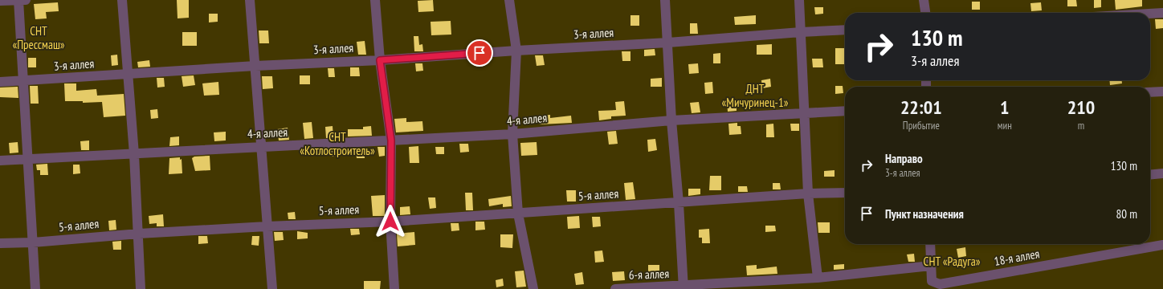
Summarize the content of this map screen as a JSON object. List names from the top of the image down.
{
  "streets": {
    "street": [
      "3-я аллея",
      "4-я аллея",
      "5-я аллея",
      "18-я аллея",
      "6-я аллея"
    ]
  },
  "crossings": [
    ["18-я аллея", "6-я аллея"]
  ],
  "parks": [
    "СНТ «Прессмаш»",
    "ДНТ «Мичуринец-1»",
    "СНТ «Котлостроитель»",
    "СНТ «Радуга»"
  ],
  "page": {
    "turn": ["130 m", "3-я аллея"],
    "eta": [
      "22:01",
      "Прибытие",
      "1",
      "мин",
      "210",
      "m"
    ],
    "list": [
      {
        "name": "Направо",
        "note": "3-я аллея",
        "value": "130 m"
      },
      {
        "name": "Пункт назначения",
        "value": "80 m"
      }
    ]
  }
}
